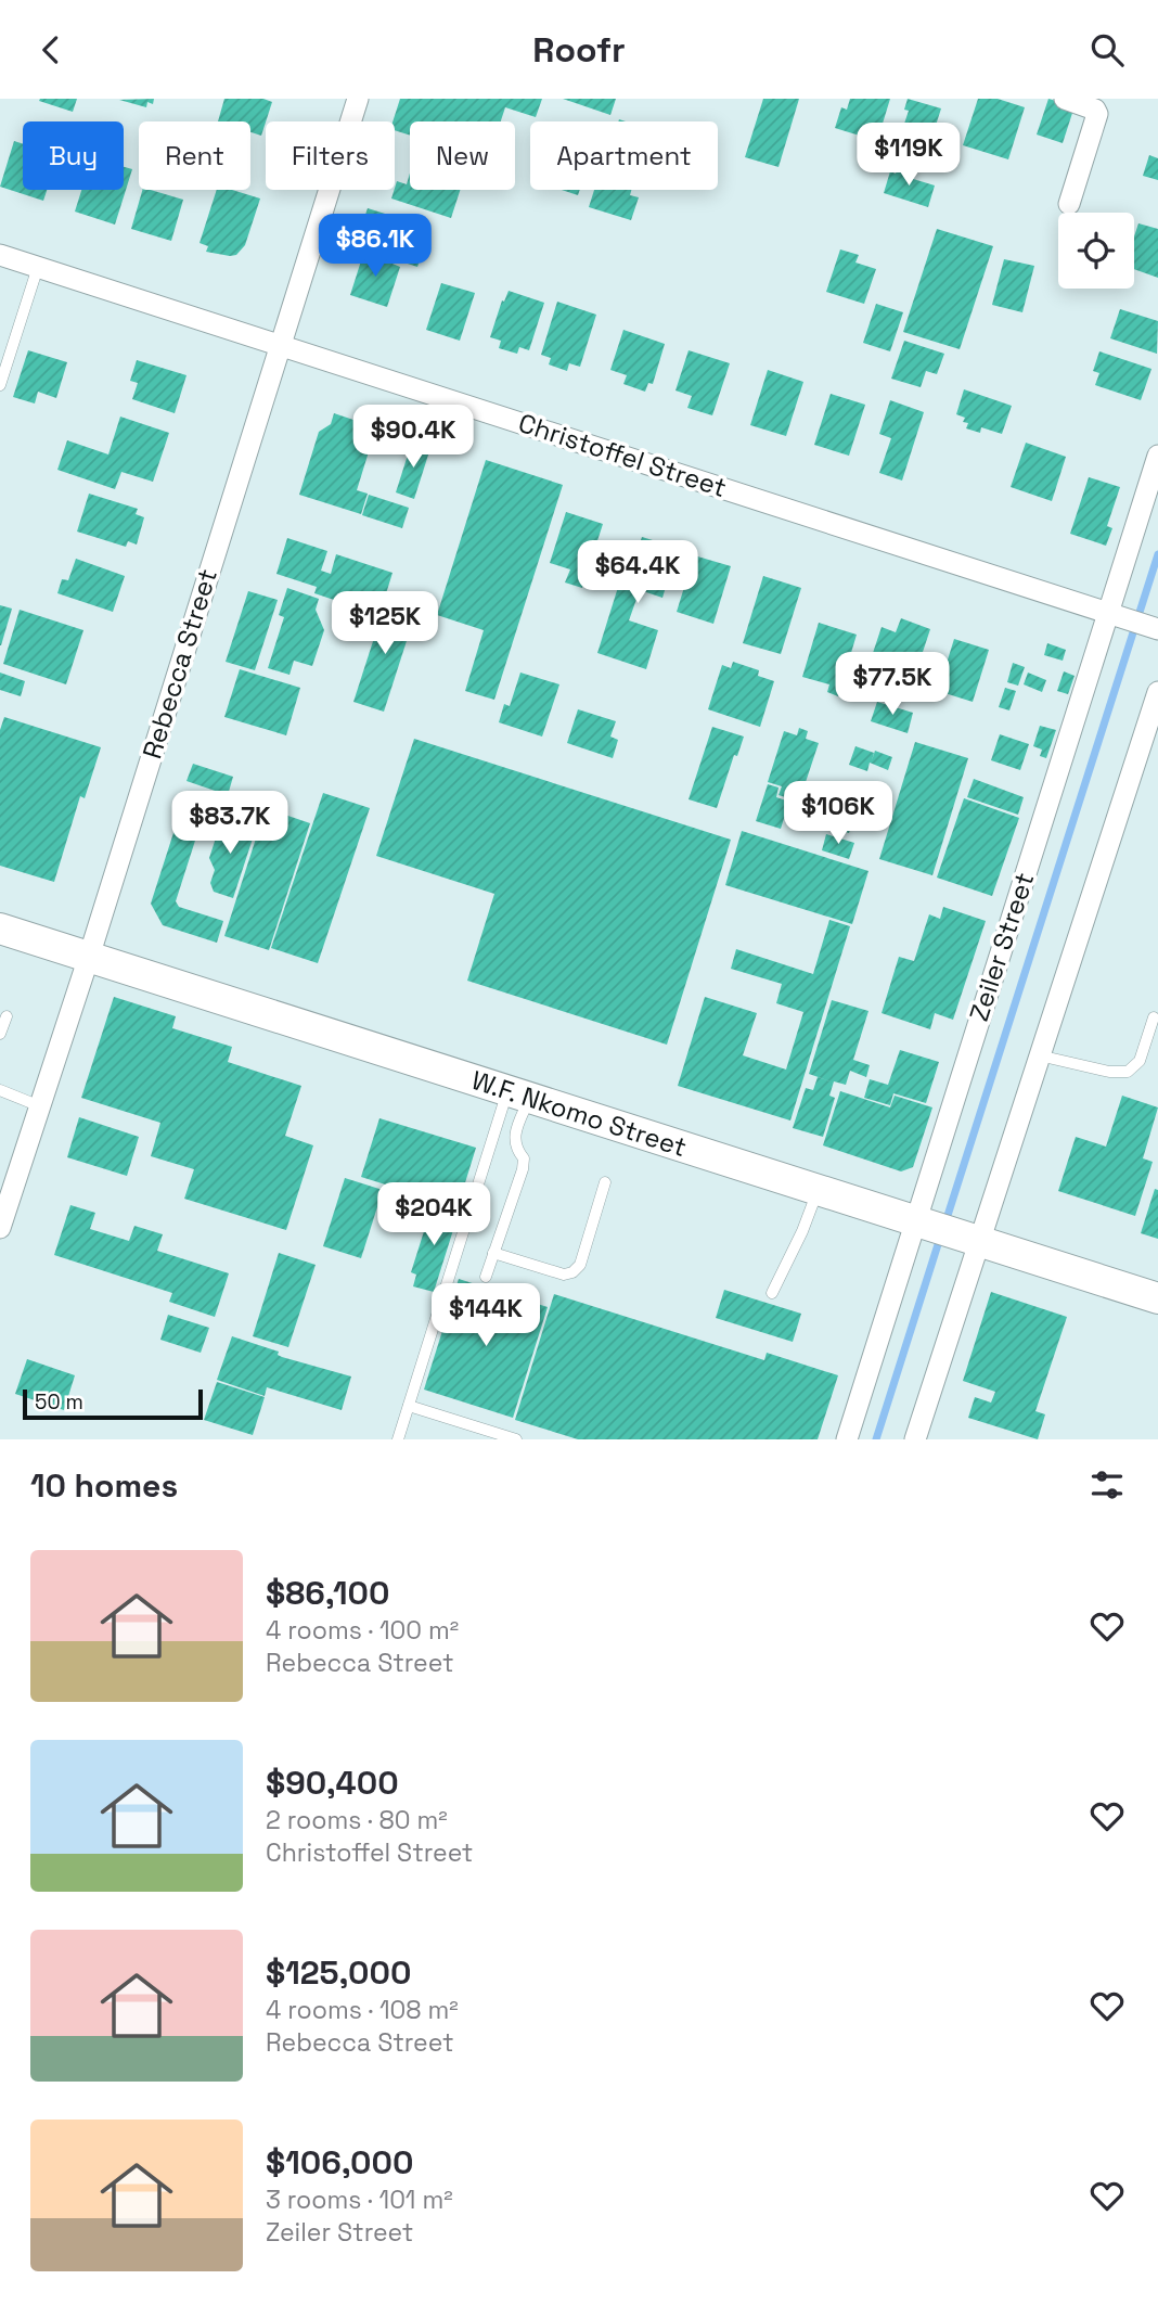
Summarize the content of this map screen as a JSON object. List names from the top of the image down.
{
  "streets": {
    "main road": ["W.F. Nkomo Street"],
    "street": ["Christoffel Street", "Rebecca Street", "Zeiler Street"]
  },
  "crossings": [
    ["Christoffel Street", "Rebecca Street"],
    ["Christoffel Street", "Zeiler Street"],
    ["Rebecca Street", "W.F. Nkomo Street"],
    ["Zeiler Street", "W.F. Nkomo Street"]
  ],
  "scale_bar": "50 m",
  "page": {
    "header": "Roofr",
    "chip": [
      "Buy",
      "Rent",
      "Filters",
      "New",
      "Apartment"
    ],
    "price": [
      "$119K",
      "$86.1K",
      "$90.4K",
      "$64.4K",
      "$125K",
      "$77.5K",
      "$106K",
      "$83.7K",
      "$204K",
      "$144K"
    ],
    "scale": "50 m",
    "heading": "10 homes",
    "list": [
      {
        "name": "$86,100",
        "note": "4 rooms · 100 m² · Rebecca Street"
      },
      {
        "name": "$90,400",
        "note": "2 rooms · 80 m² · Christoffel Street"
      },
      {
        "name": "$125,000",
        "note": "4 rooms · 108 m² · Rebecca Street"
      },
      {
        "name": "$106,000",
        "note": "3 rooms · 101 m² · Zeiler Street"
      }
    ]
  }
}
